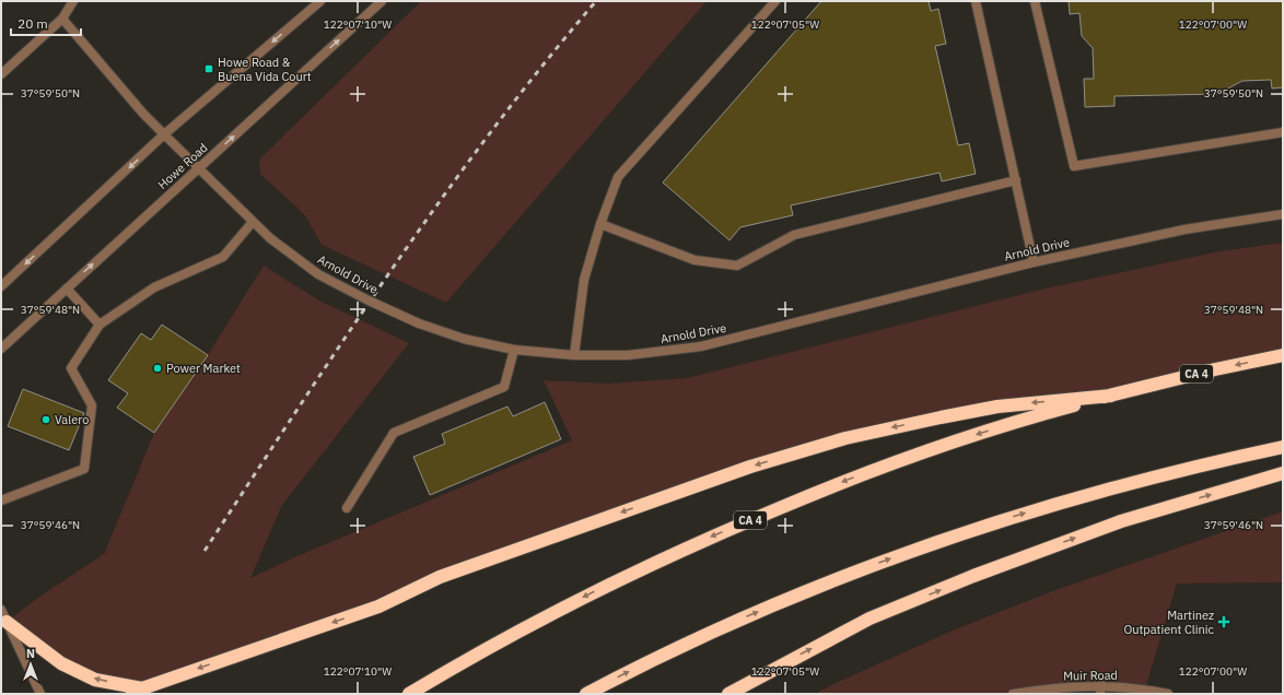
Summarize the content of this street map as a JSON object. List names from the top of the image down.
{
  "streets": {
    "highway": ["CA 4"],
    "street": ["Howe Road", "Arnold Drive", "Muir Road"]
  },
  "crossings": [
    ["Howe Road", "Arnold Drive"]
  ],
  "places": {
    "transit": ["Howe Road & Buena Vida Court"],
    "other": ["Power Market", "Valero"],
    "health": ["Martinez Outpatient Clinic"]
  },
  "scale_bar": "20 m",
  "north": "top",
  "coordinates": [
    "122°07'10\"W",
    "122°07'05\"W",
    "122°07'00\"W",
    "37°59'50\"N",
    "37°59'48\"N",
    "37°59'46\"N"
  ]
}
